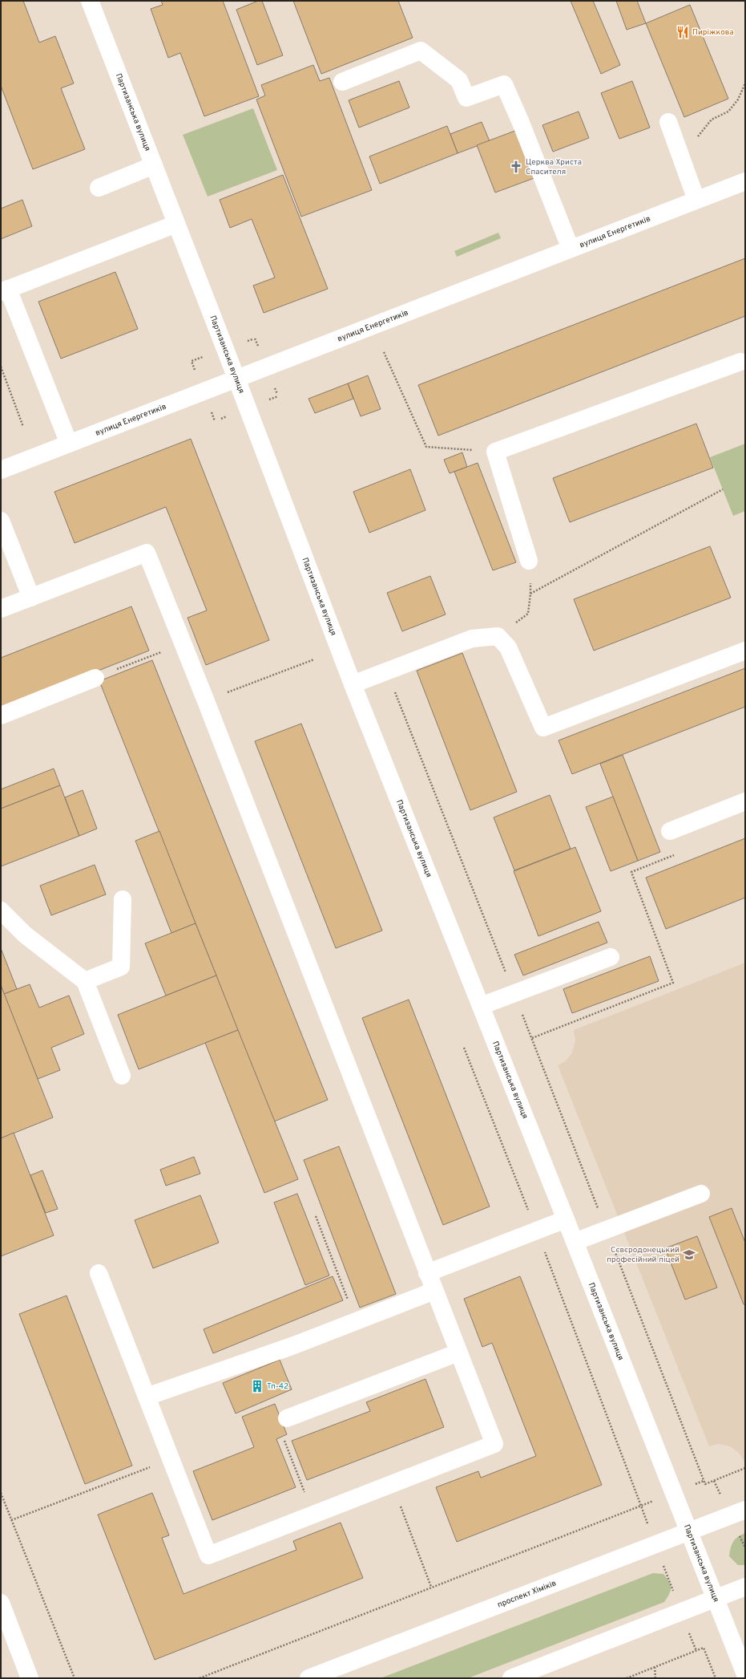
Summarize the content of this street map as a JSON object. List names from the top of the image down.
{
  "streets": {
    "street": ["Партизанська вулиця", "вулиця Енергетиків", "проспект Хіміків"]
  },
  "crossings": [
    ["Партизанська вулиця", "вулиця Енергетиків"],
    ["Партизанська вулиця", "проспект Хіміків"]
  ],
  "places": {
    "restaurant": ["Пиріжкова"],
    "church": ["Церква Христа Спасителя"],
    "school or university": ["Сєвєродонецький професійний ліцей"],
    "building": ["Тп-42"]
  }
}
